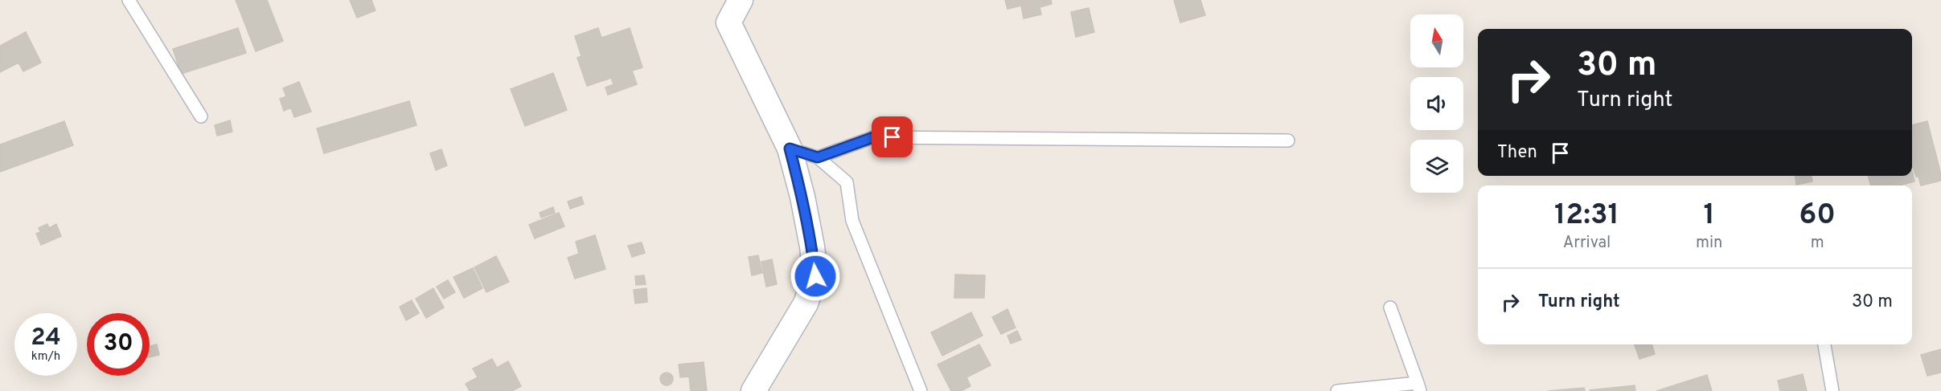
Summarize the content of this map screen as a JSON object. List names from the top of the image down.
{
  "north": "top",
  "page": {
    "turn": ["30 m", "Turn right"],
    "then": "Then",
    "eta": [
      "12:31",
      "Arrival",
      "1",
      "min",
      "60",
      "m"
    ],
    "list": [
      {
        "name": "Turn right",
        "value": "30 m"
      }
    ],
    "speed": "24 km/h",
    "limit": "30"
  }
}
